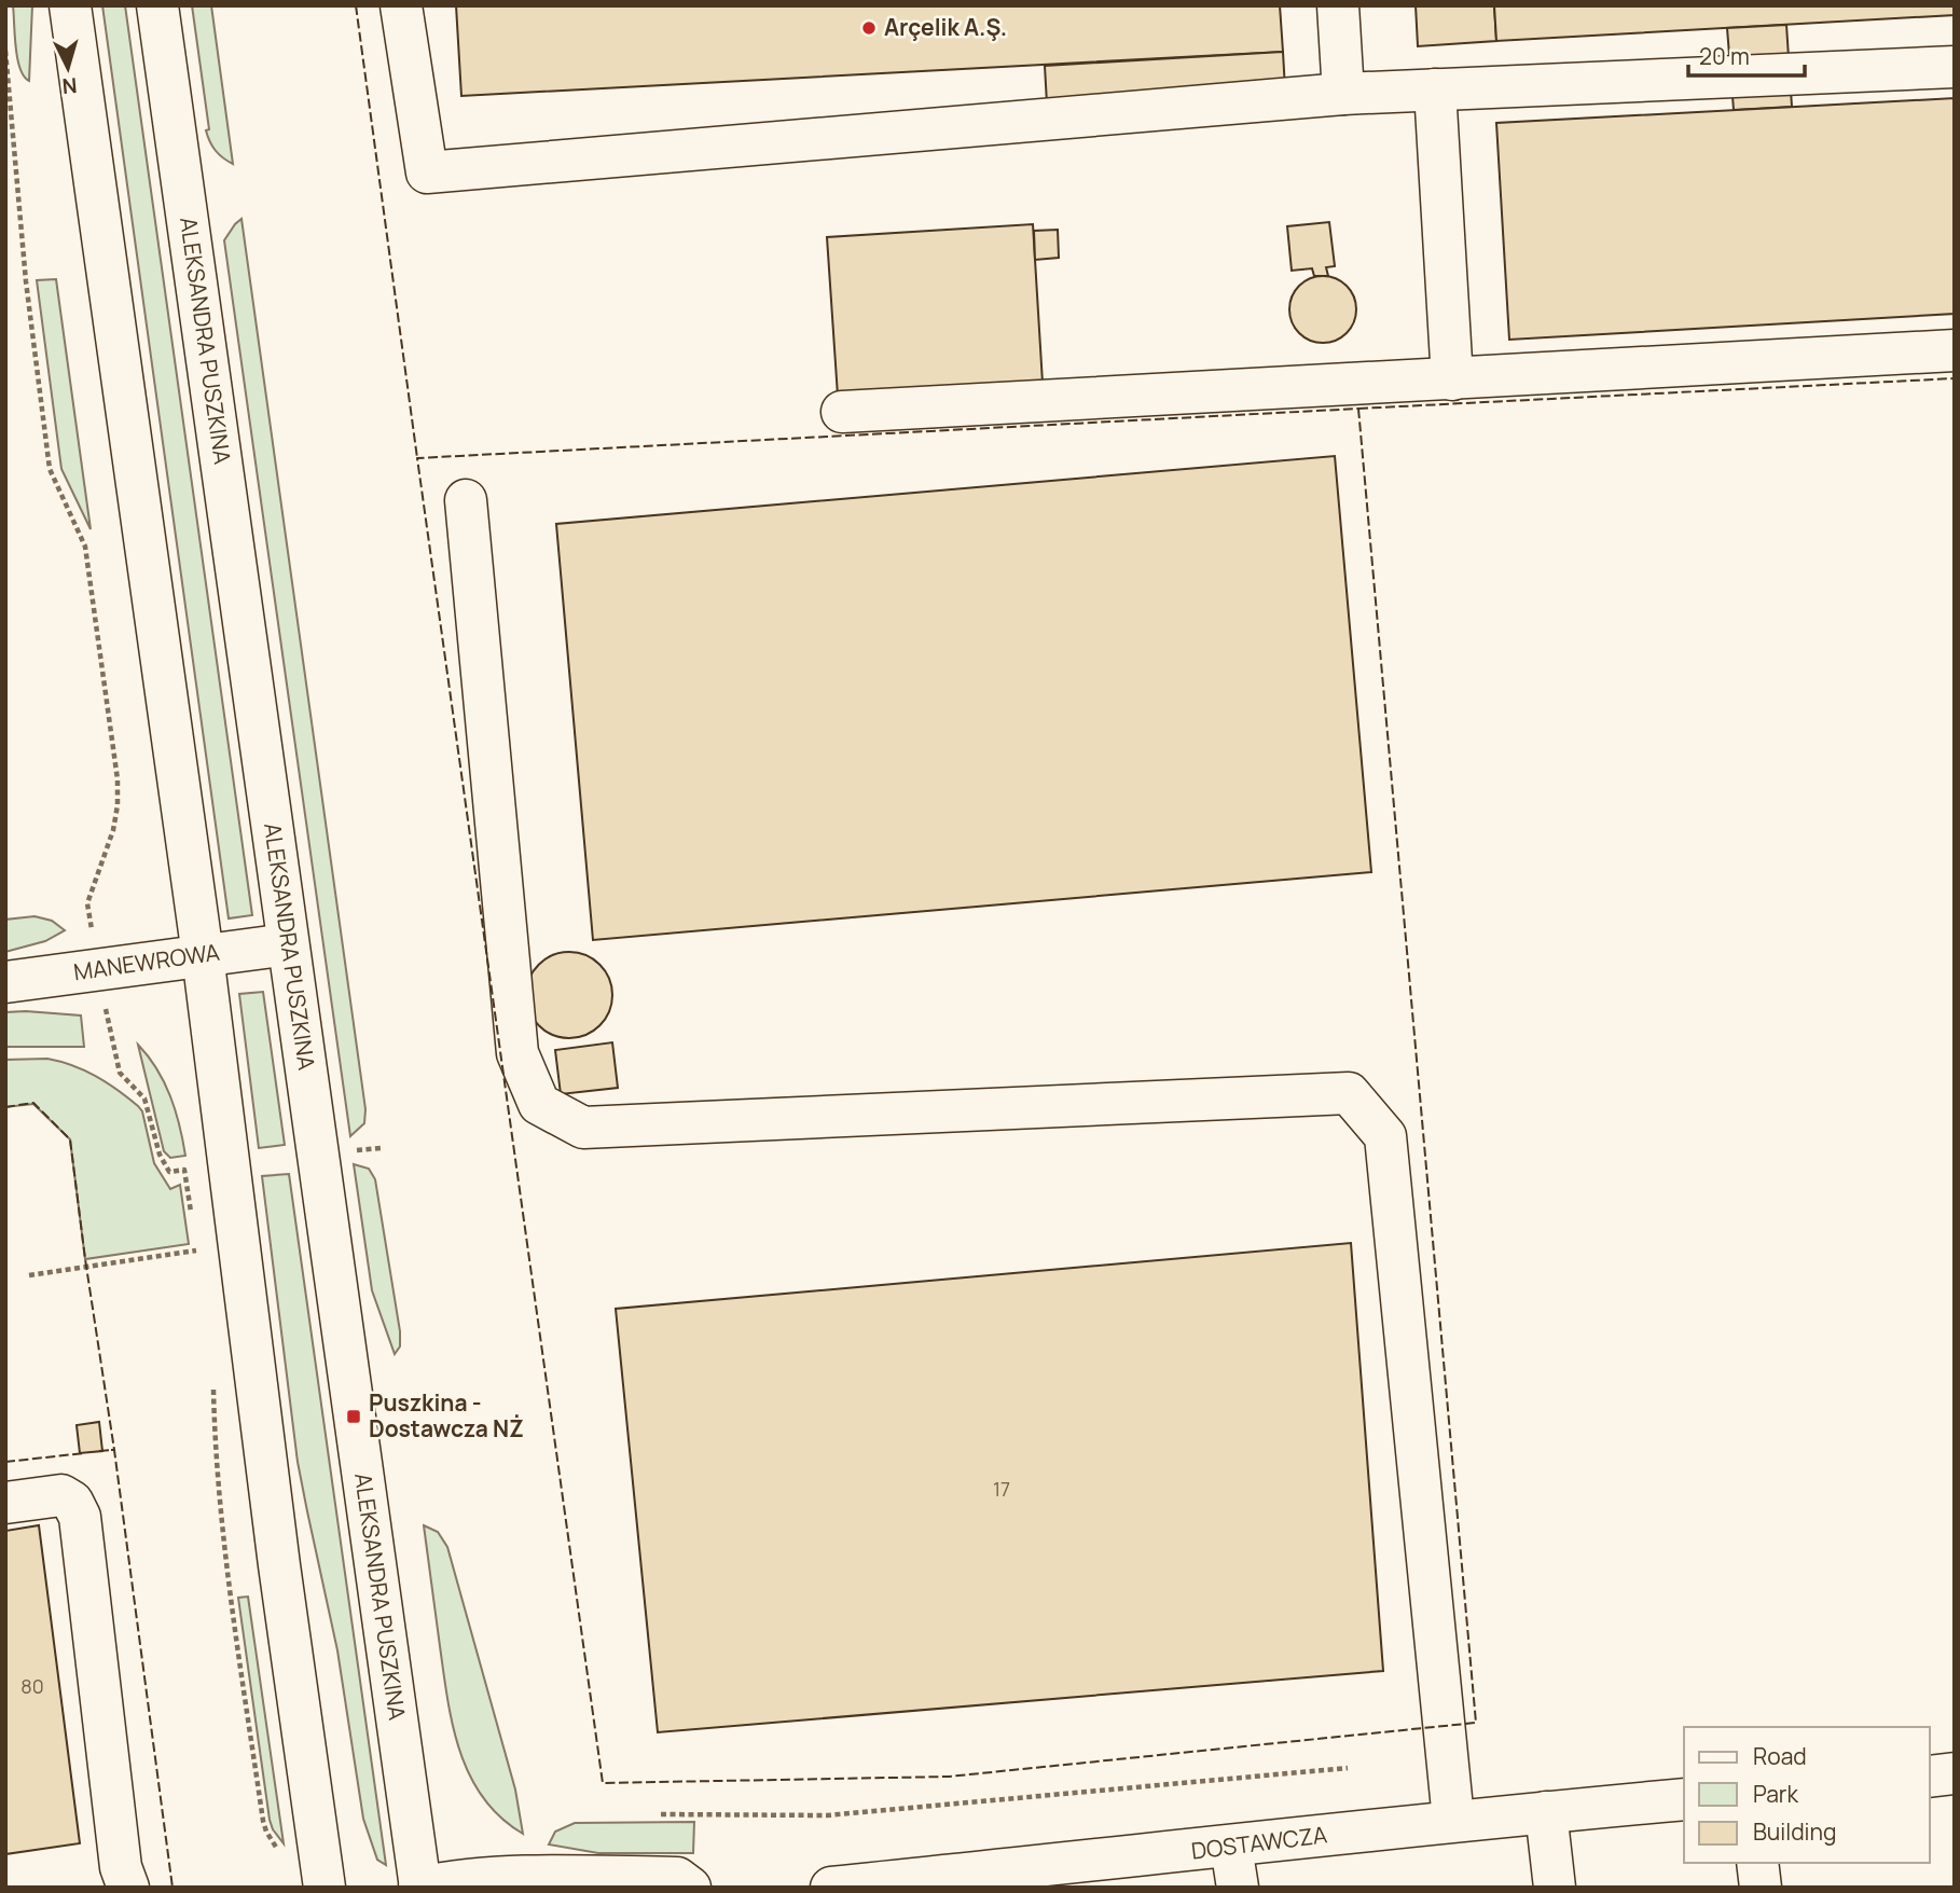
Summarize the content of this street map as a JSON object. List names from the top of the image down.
{
  "streets": {
    "main road": ["ALEKSANDRA PUSZKINA", "MANEWROWA", "DOSTAWCZA"]
  },
  "crossings": [
    ["ALEKSANDRA PUSZKINA", "MANEWROWA"]
  ],
  "places": {
    "other": ["Arçelik A.Ş."],
    "transit": ["Puszkina - Dostawcza NŻ"]
  },
  "house_numbers": ["17", "80"],
  "legend": ["Road", "Park", "Building"],
  "scale_bar": "20 m",
  "north": "bottom"
}
